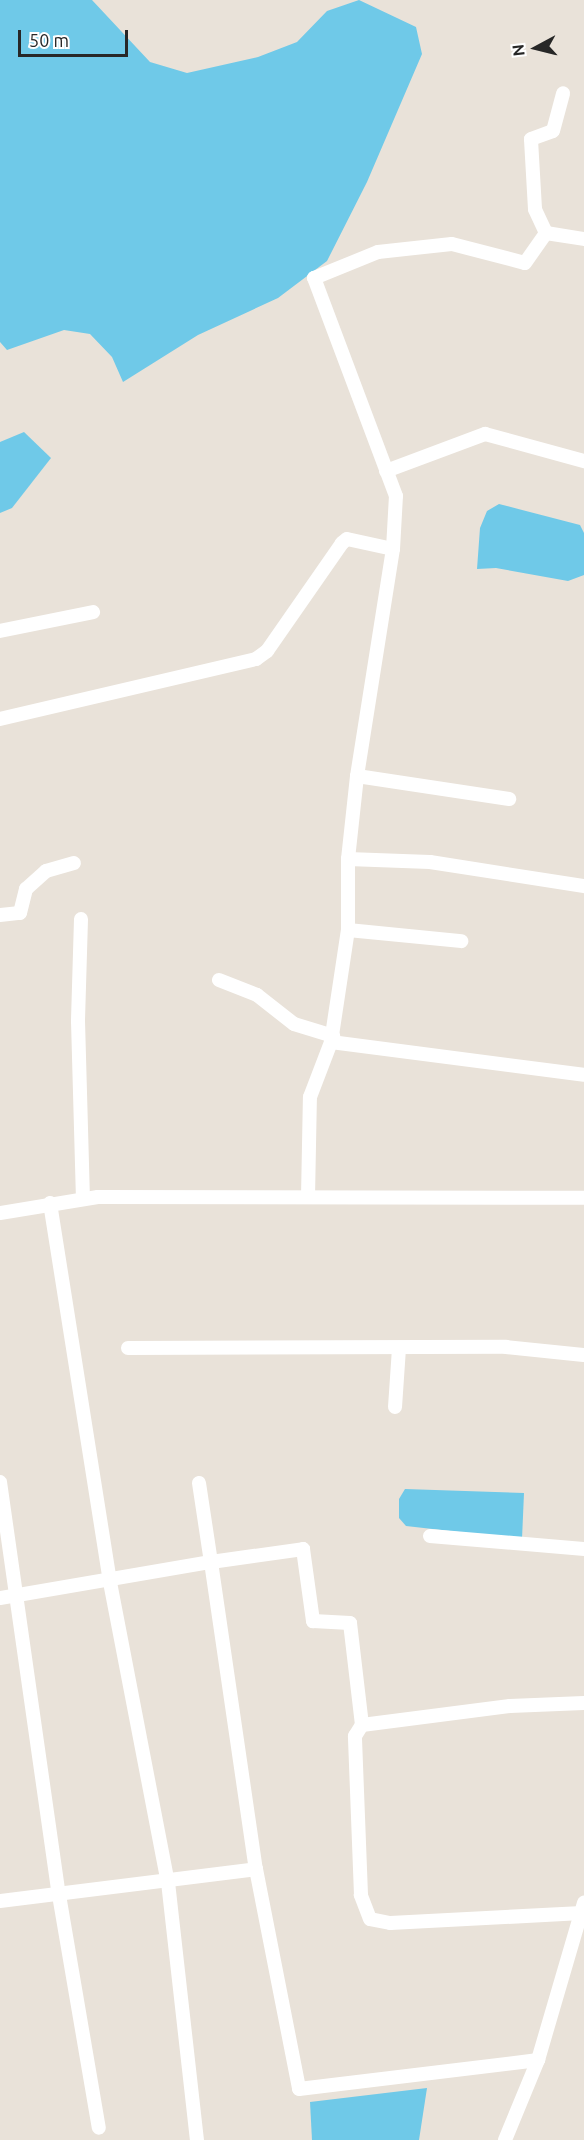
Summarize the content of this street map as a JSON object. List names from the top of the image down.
{
  "scale_bar": "50 m",
  "north": "left"
}
